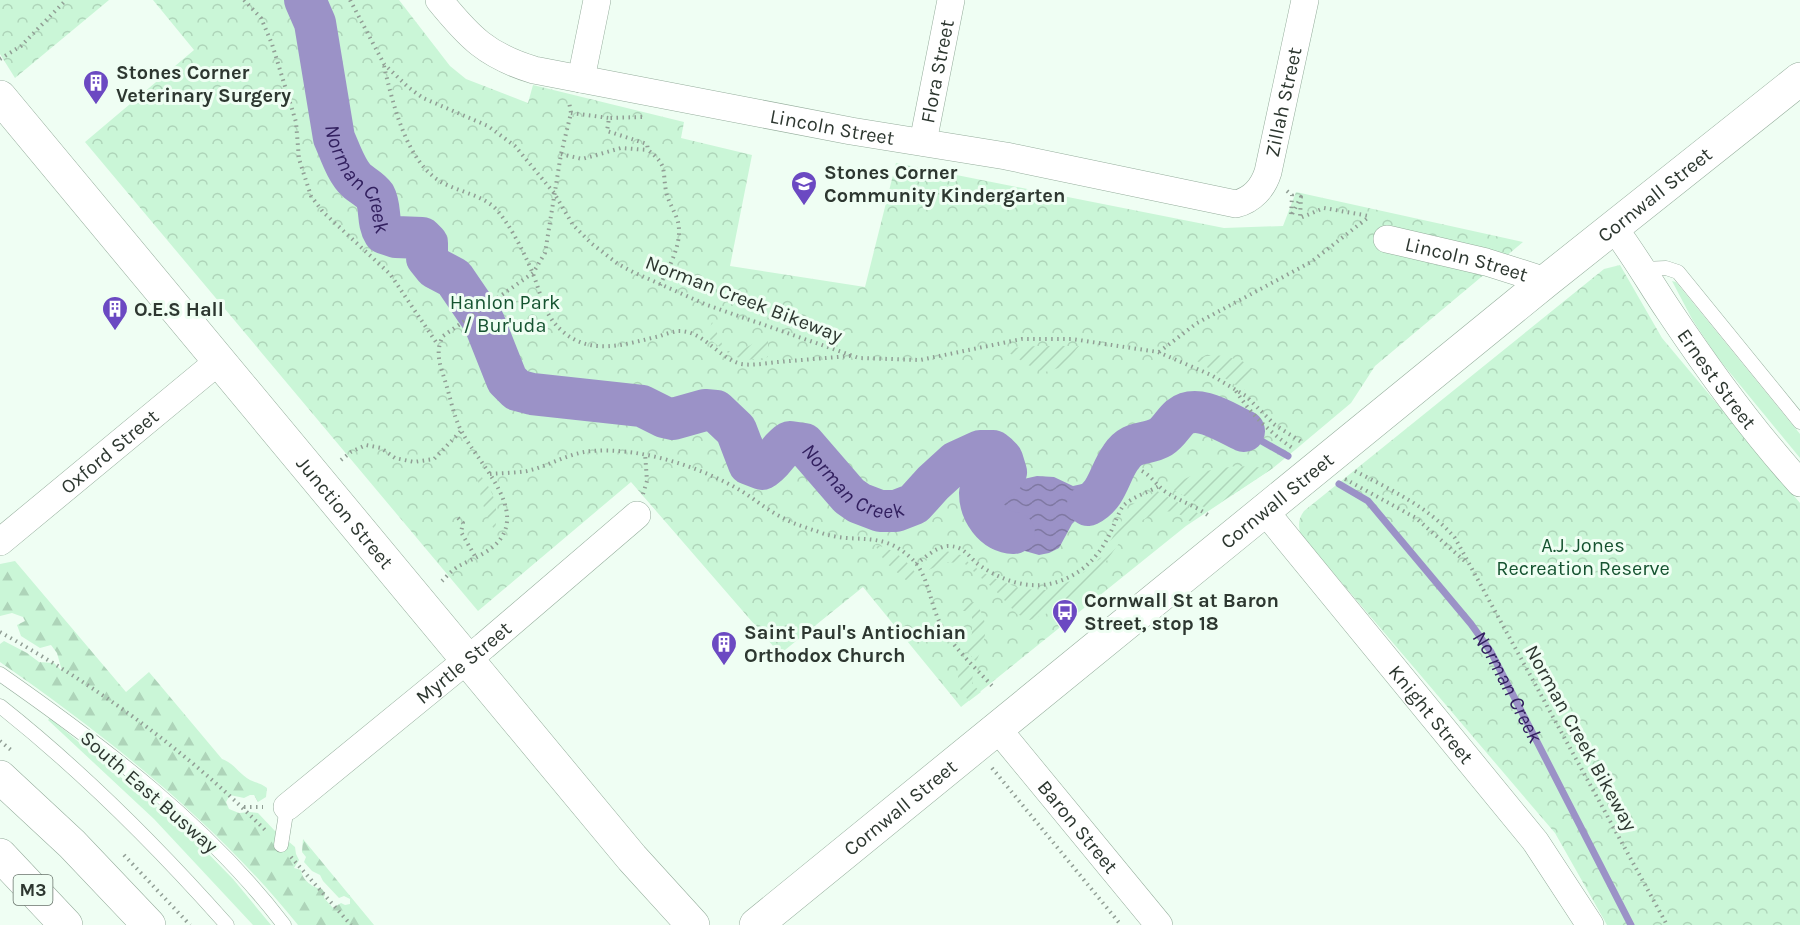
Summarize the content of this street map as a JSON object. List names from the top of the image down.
{
  "streets": {
    "main road": ["Cornwall Street", "Junction Street", "M3"],
    "street": [
      "Flora Street",
      "Zillah Street",
      "Lincoln Street",
      "Ernest Street",
      "Oxford Street",
      "Myrtle Street",
      "Knight Street",
      "Baron Street"
    ],
    "lane": ["South East Busway"],
    "path": ["Norman Creek Bikeway"]
  },
  "crossings": [
    ["Flora Street", "Lincoln Street"],
    ["Zillah Street", "Lincoln Street"],
    ["Lincoln Street", "Cornwall Street"],
    ["Cornwall Street", "Ernest Street"],
    ["Cornwall Street", "Knight Street"],
    ["Cornwall Street", "Baron Street"],
    ["Oxford Street", "Junction Street"],
    ["Junction Street", "Myrtle Street"]
  ],
  "water": ["Norman Creek"],
  "parks": ["Hanlon Park / Bur'uda", "A.J. Jones Recreation Reserve"],
  "places": {
    "building": ["Stones Corner Veterinary Surgery", "O.E.S Hall", "Saint Paul's Antiochian Orthodox Church"],
    "school or university": ["Stones Corner Community Kindergarten"],
    "bus stop": ["Cornwall St at Baron Street, stop 18"]
  }
}
